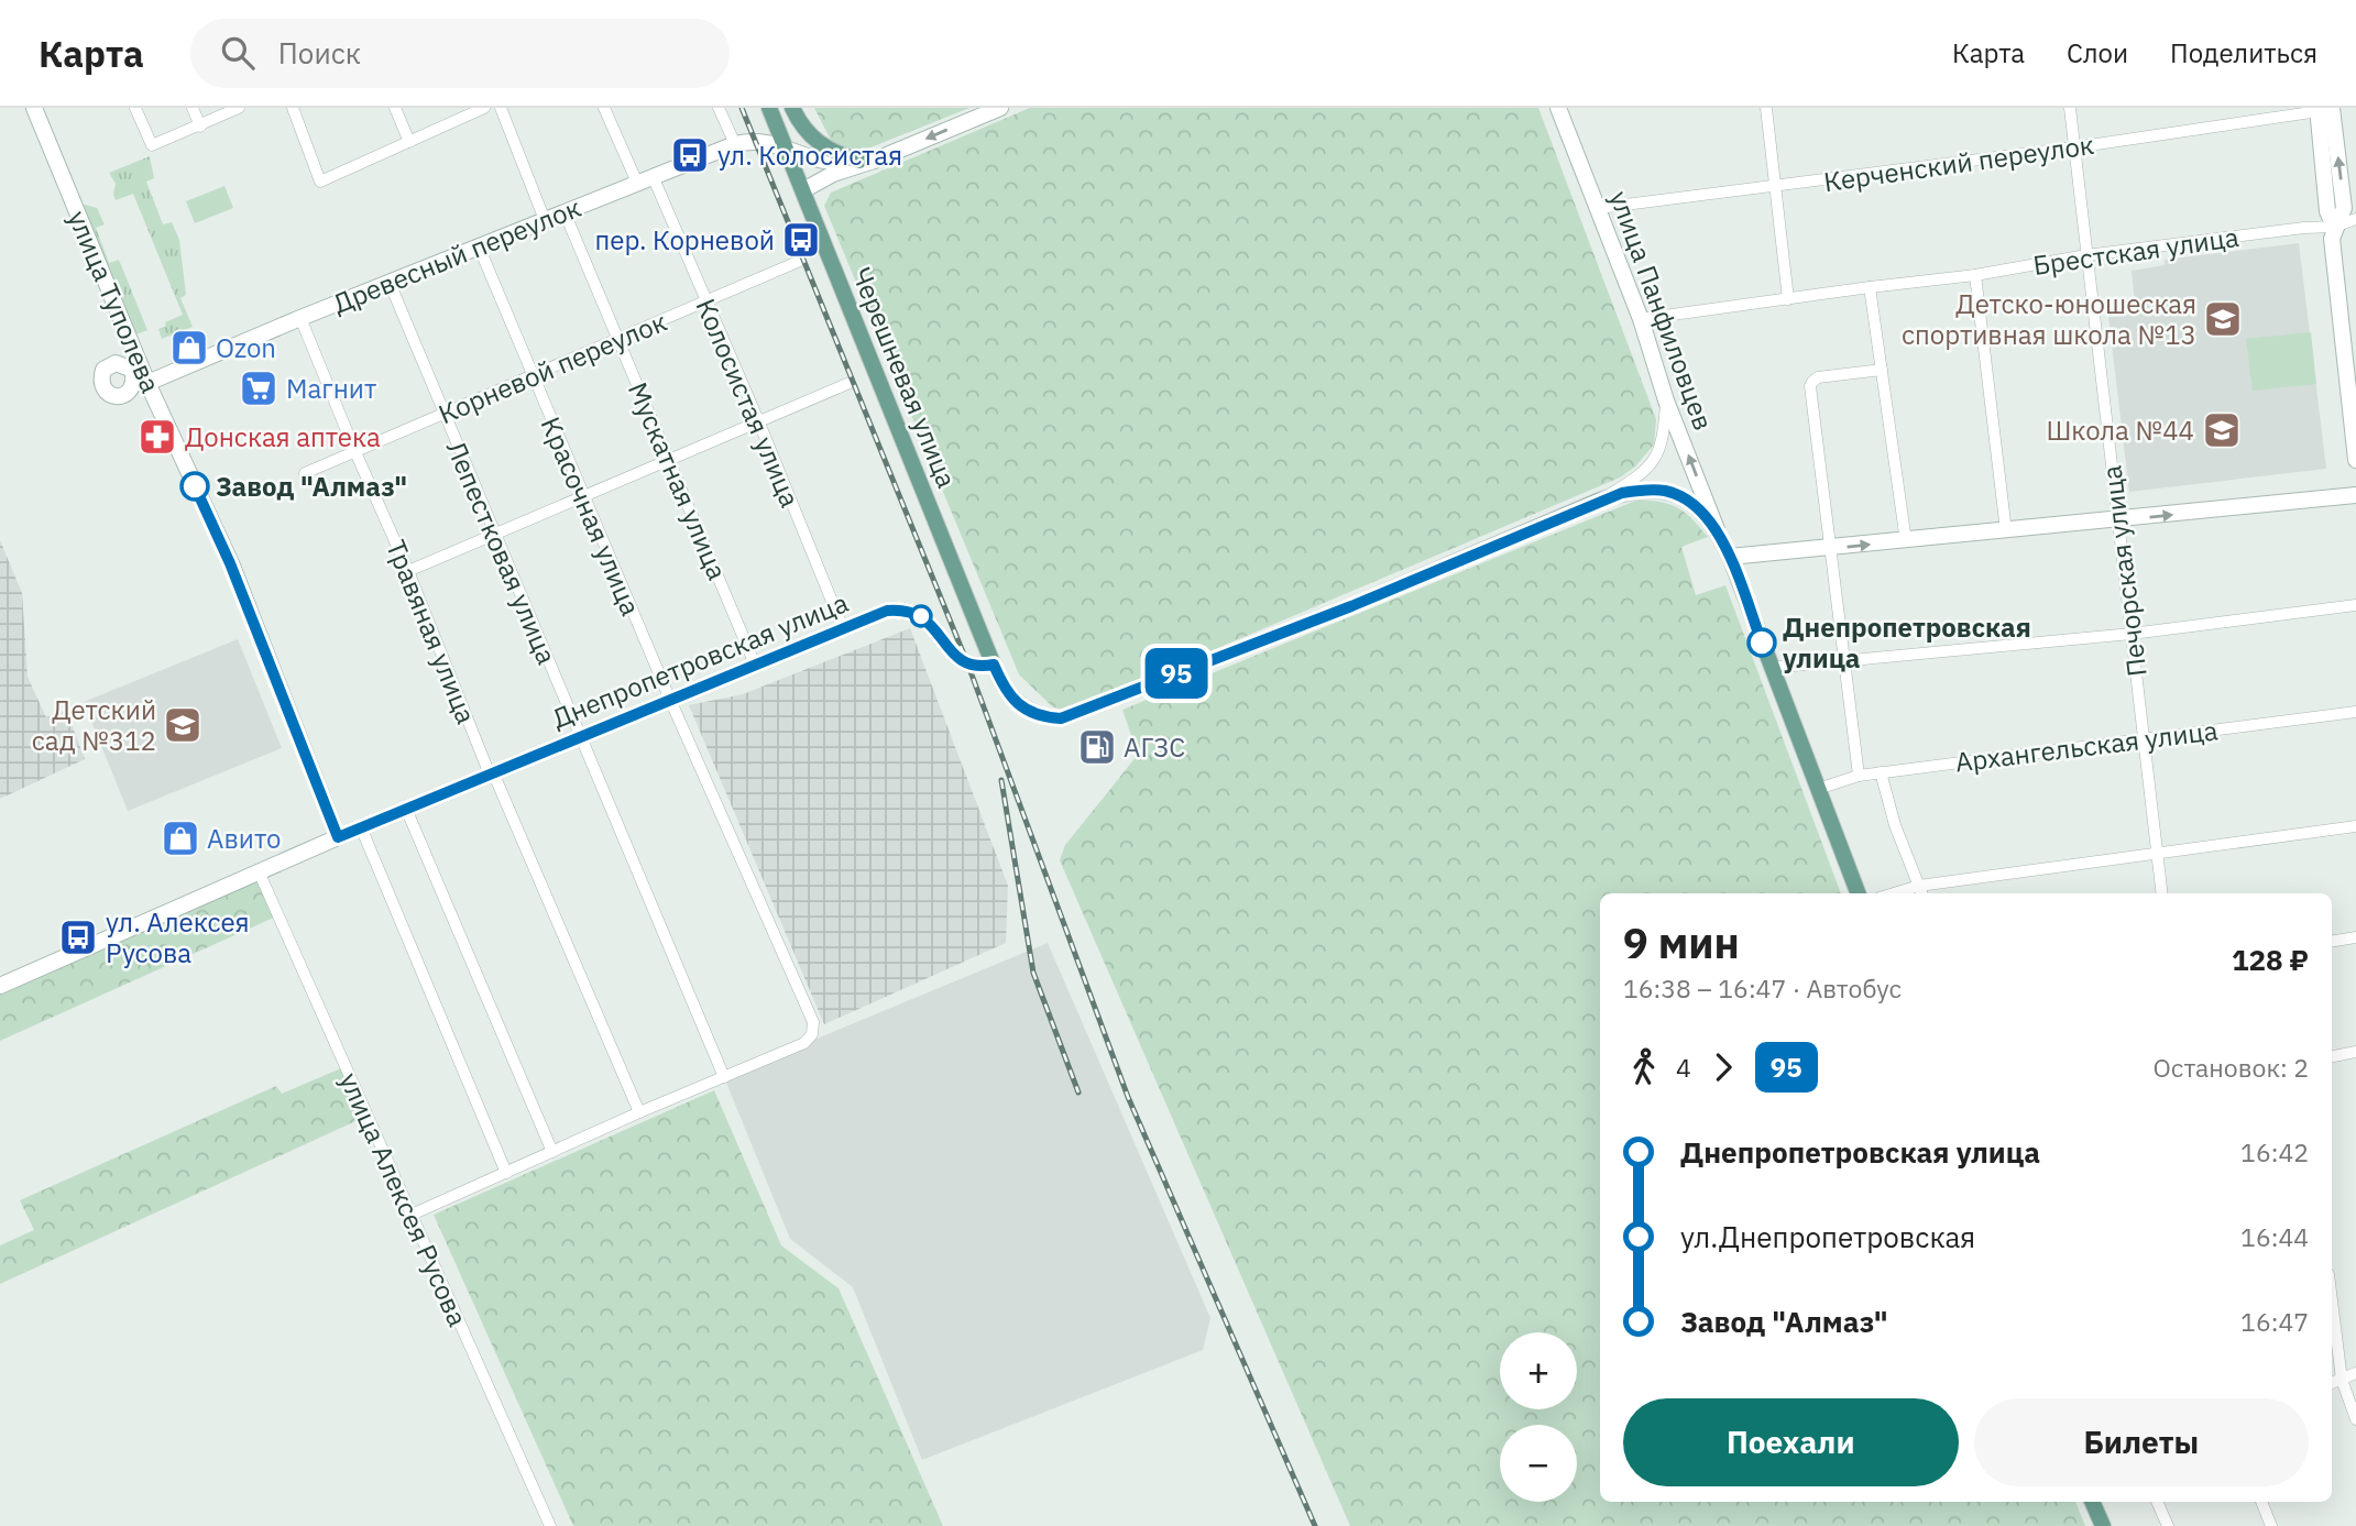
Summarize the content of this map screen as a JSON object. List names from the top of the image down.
{
  "streets": {
    "main road": ["Черешневая улица"],
    "street": [
      "Керченский переулок",
      "Брестская улица",
      "Древесный переулок",
      "улица Туполева",
      "улица Панфиловцев",
      "Корневой переулок",
      "Колосистая улица",
      "Мускатная улица",
      "Красочная улица",
      "Лепестковая улица",
      "Печорская улица",
      "Травяная улица",
      "Днепропетровская улица",
      "Архангельская улица",
      "улица Алексея Русова"
    ]
  },
  "crossings": [
    ["Керченский переулок", "улица Панфиловцев"],
    ["Керченский переулок", "Печорская улица"],
    ["Брестская улица", "улица Панфиловцев"],
    ["Брестская улица", "Печорская улица"],
    ["Древесный переулок", "улица Туполева"],
    ["Древесный переулок", "Черешневая улица"],
    ["Древесный переулок", "Колосистая улица"],
    ["Древесный переулок", "Мускатная улица"],
    ["Древесный переулок", "Красочная улица"],
    ["Древесный переулок", "Лепестковая улица"],
    ["Древесный переулок", "Травяная улица"],
    ["улица Туполева", "Днепропетровская улица"],
    ["Корневой переулок", "Колосистая улица"],
    ["Корневой переулок", "Мускатная улица"],
    ["Корневой переулок", "Красочная улица"],
    ["Корневой переулок", "Лепестковая улица"],
    ["Корневой переулок", "Травяная улица"],
    ["Черешневая улица", "Днепропетровская улица"],
    ["Колосистая улица", "Днепропетровская улица"],
    ["Мускатная улица", "Днепропетровская улица"],
    ["Красочная улица", "Лепестковая улица"],
    ["Красочная улица", "Днепропетровская улица"],
    ["Лепестковая улица", "Днепропетровская улица"],
    ["Печорская улица", "Архангельская улица"],
    ["Травяная улица", "Днепропетровская улица"],
    ["Днепропетровская улица", "улица Алексея Русова"]
  ],
  "places": {
    "bus stop": ["ул. Колосистая", "пер. Корневой", "ул. Алексея Русова"],
    "school or university": ["Детско-юношеская спортивная школа №13", "Школа №44", "Детский сад №312"],
    "shop": ["Ozon", "Авито"],
    "supermarket": ["Магнит"],
    "pharmacy": ["Донская аптека"],
    "other": ["Завод \"Алмаз\"", "Днепропетровская улица"],
    "fuel station": ["АГЗС"]
  },
  "lines": ["bus line 95"],
  "page": {
    "header": "Карта",
    "search": "Поиск",
    "nav": ["Карта", "Слои", "Поделиться"],
    "on_map": "95",
    "heading": ["9 мин", "16:38 – 16:47 · Автобус", "128 ₽"],
    "legs": ["4", "95", "Остановок: 2"],
    "list": [
      {
        "name": "Днепропетровская улица",
        "value": "16:42"
      },
      {
        "name": "ул.Днепропетровская",
        "value": "16:44"
      },
      {
        "name": "Завод \"Алмаз\"",
        "value": "16:47"
      }
    ],
    "map_buttons": ["+", "−"],
    "buttons": ["Поехали", "Билеты"]
  }
}
